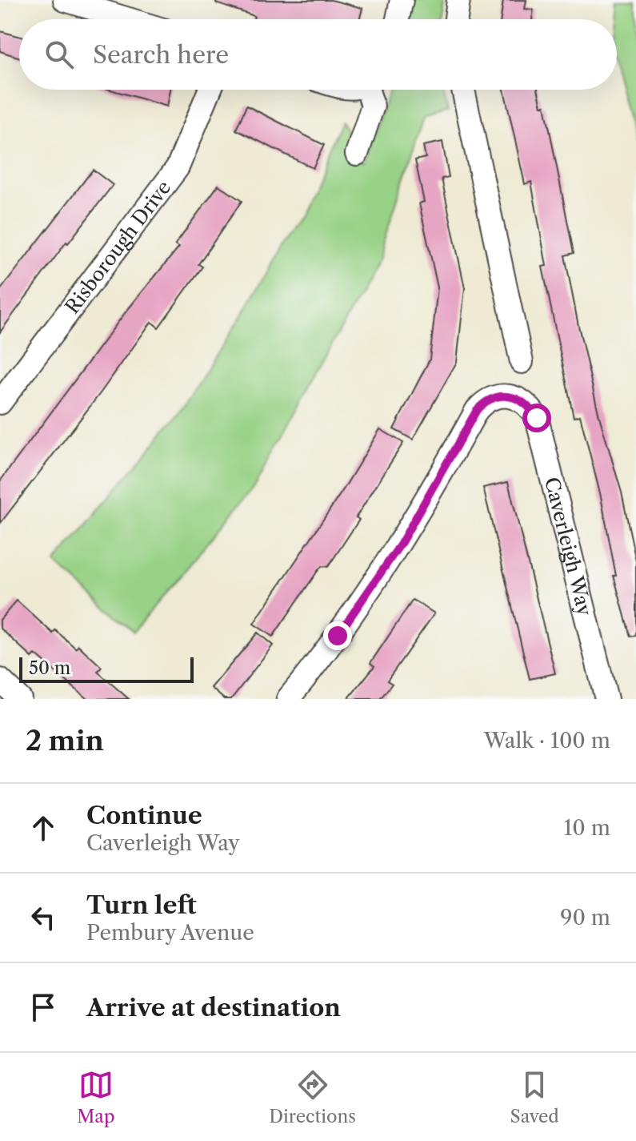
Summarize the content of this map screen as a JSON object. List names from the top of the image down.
{
  "streets": {
    "street": ["Risborough Drive", "Caverleigh Way"]
  },
  "scale_bar": "50 m",
  "page": {
    "search": "Search here",
    "scale": "50 m",
    "heading": ["2 min", "Walk · 100 m"],
    "list": [
      ["Continue", "Caverleigh Way", "10 m"],
      ["Turn left", "Pembury Avenue", "90 m"],
      "Arrive at destination"
    ],
    "nav": ["Map", "Directions", "Saved"]
  }
}
